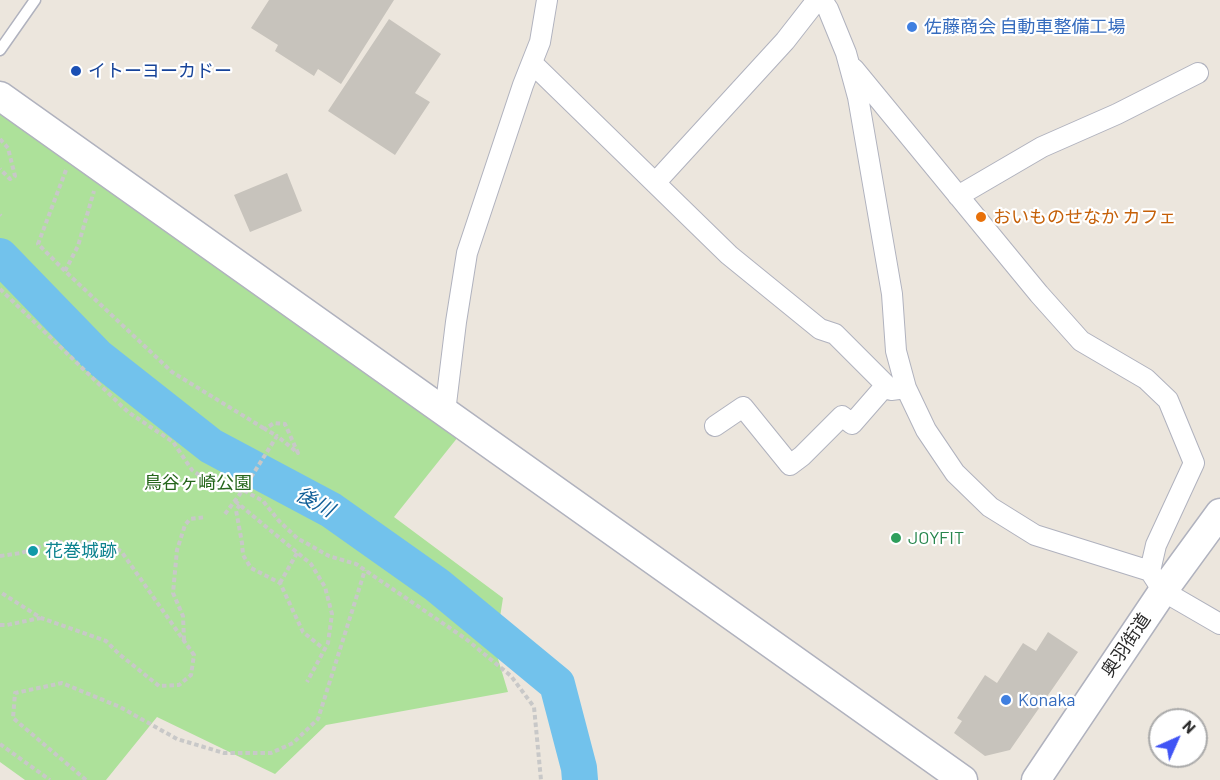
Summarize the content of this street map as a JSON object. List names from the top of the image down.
{
  "streets": {
    "street": ["奥羽街道"]
  },
  "water": ["後川"],
  "parks": ["鳥谷ヶ崎公園"],
  "places": [
    "佐藤商会 自動車整備工場",
    "イトーヨーカドー",
    "おいものせなか カフェ",
    "JOYFIT",
    "花巻城跡",
    "Konaka"
  ],
  "north": "top right"
}
